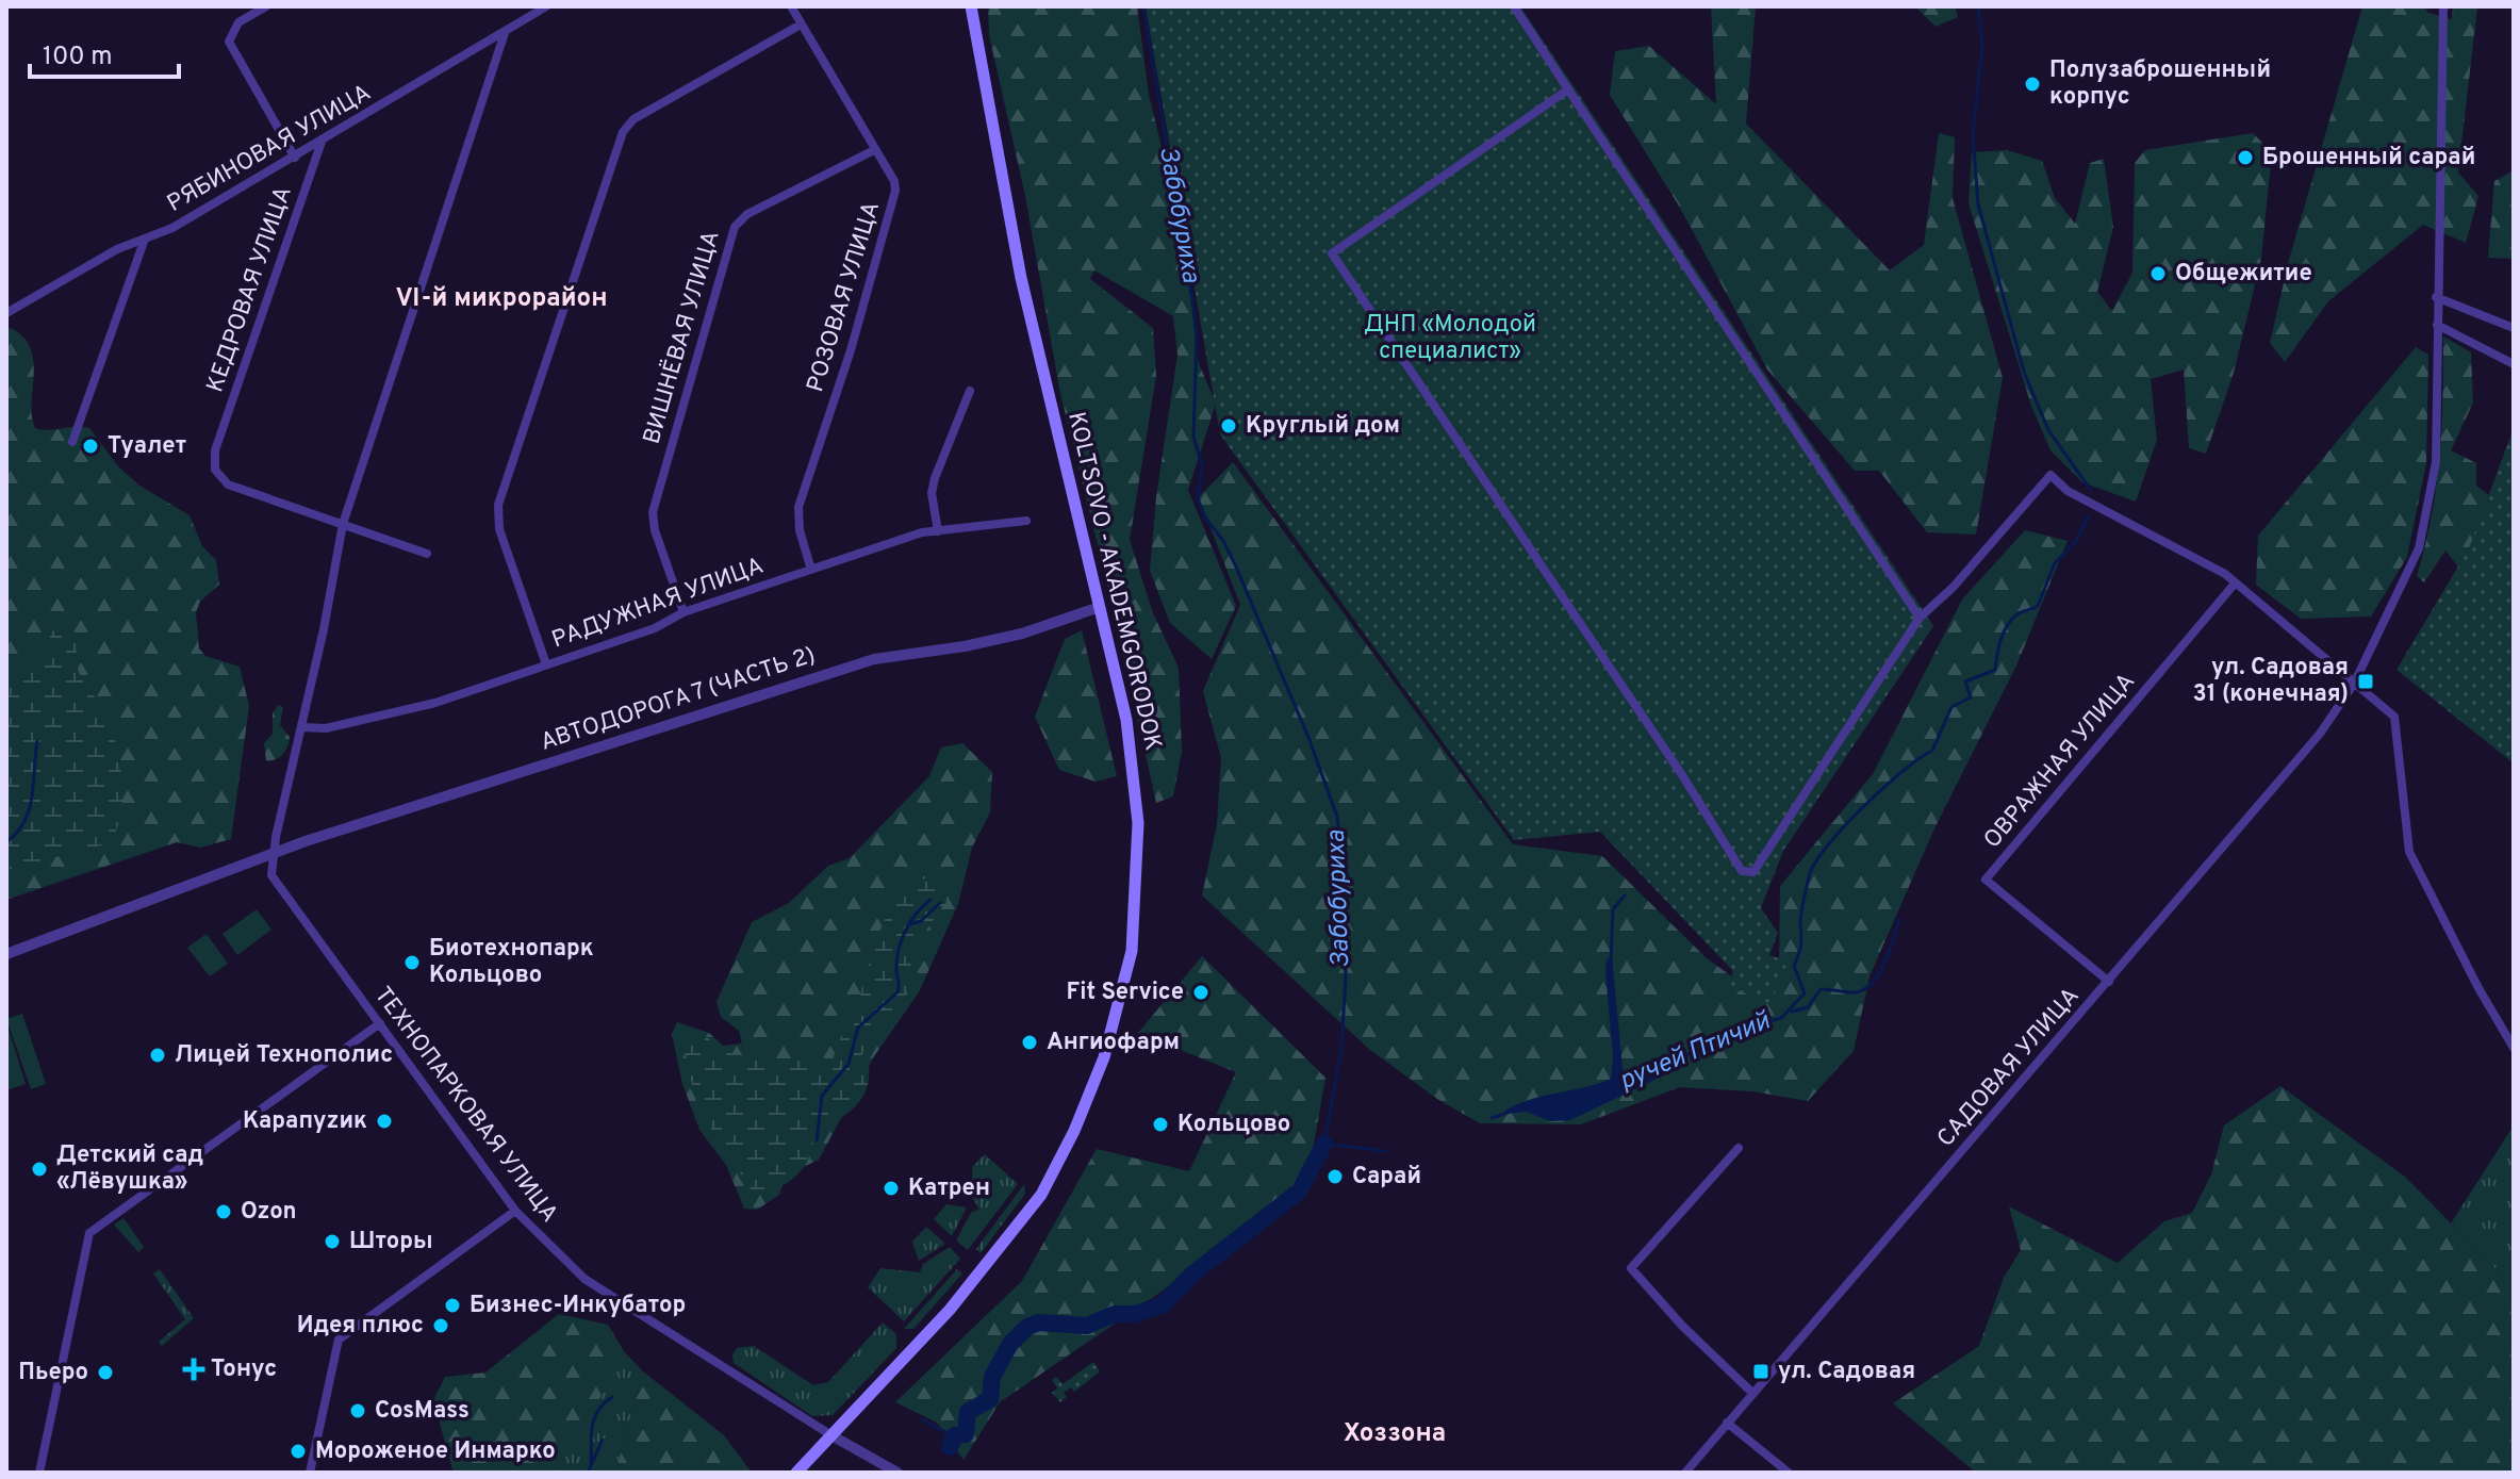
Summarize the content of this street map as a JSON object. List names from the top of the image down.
{
  "streets": {
    "main road": ["KOLTSOVO - AKADEMGORODOK"],
    "street": [
      "РЯБИНОВАЯ УЛИЦА",
      "КЕДРОВАЯ УЛИЦА",
      "РОЗОВАЯ УЛИЦА",
      "ВИШНЁВАЯ УЛИЦА",
      "РАДУЖНАЯ УЛИЦА",
      "АВТОДОРОГА 7 (ЧАСТЬ 2)",
      "ОВРАЖНАЯ УЛИЦА",
      "САДОВАЯ УЛИЦА",
      "ТЕХНОПАРКОВАЯ УЛИЦА"
    ]
  },
  "crossings": [
    ["РЯБИНОВАЯ УЛИЦА", "КЕДРОВАЯ УЛИЦА"],
    ["РЯБИНОВАЯ УЛИЦА", "ТЕХНОПАРКОВАЯ УЛИЦА"],
    ["КЕДРОВАЯ УЛИЦА", "ТЕХНОПАРКОВАЯ УЛИЦА"],
    ["РОЗОВАЯ УЛИЦА", "ВИШНЁВАЯ УЛИЦА"],
    ["РОЗОВАЯ УЛИЦА", "РАДУЖНАЯ УЛИЦА"],
    ["ВИШНЁВАЯ УЛИЦА", "РАДУЖНАЯ УЛИЦА"],
    ["KOLTSOVO - AKADEMGORODOK", "АВТОДОРОГА 7 (ЧАСТЬ 2)"],
    ["KOLTSOVO - AKADEMGORODOK", "ТЕХНОПАРКОВАЯ УЛИЦА"],
    ["РАДУЖНАЯ УЛИЦА", "ТЕХНОПАРКОВАЯ УЛИЦА"],
    ["АВТОДОРОГА 7 (ЧАСТЬ 2)", "ТЕХНОПАРКОВАЯ УЛИЦА"],
    ["ОВРАЖНАЯ УЛИЦА", "САДОВАЯ УЛИЦА"]
  ],
  "districts": ["VI-й микрорайон", "Хоззона"],
  "water": ["Забобуриха", "ручей Птичий"],
  "parks": ["ДНП «Молодой специалист»"],
  "places": {
    "other": [
      "Полузаброшенный корпус",
      "Брошенный сарай",
      "Общежитие",
      "Круглый дом",
      "Туалет",
      "Биотехнопарк Кольцово",
      "Fit Service",
      "Ангиофарм",
      "Лицей Технополис",
      "Карапуzик",
      "Кольцово",
      "Детский сад «Лёвушка»",
      "Сарай",
      "Катрен",
      "Ozon",
      "Шторы",
      "Бизнес-Инкубатор",
      "Идея плюс",
      "Пьеро",
      "CosMass",
      "Мороженое Инмарко"
    ],
    "transit": ["ул. Садовая 31 (конечная)", "ул. Садовая"],
    "health": ["Тонус"]
  },
  "scale_bar": "100 m"
}
